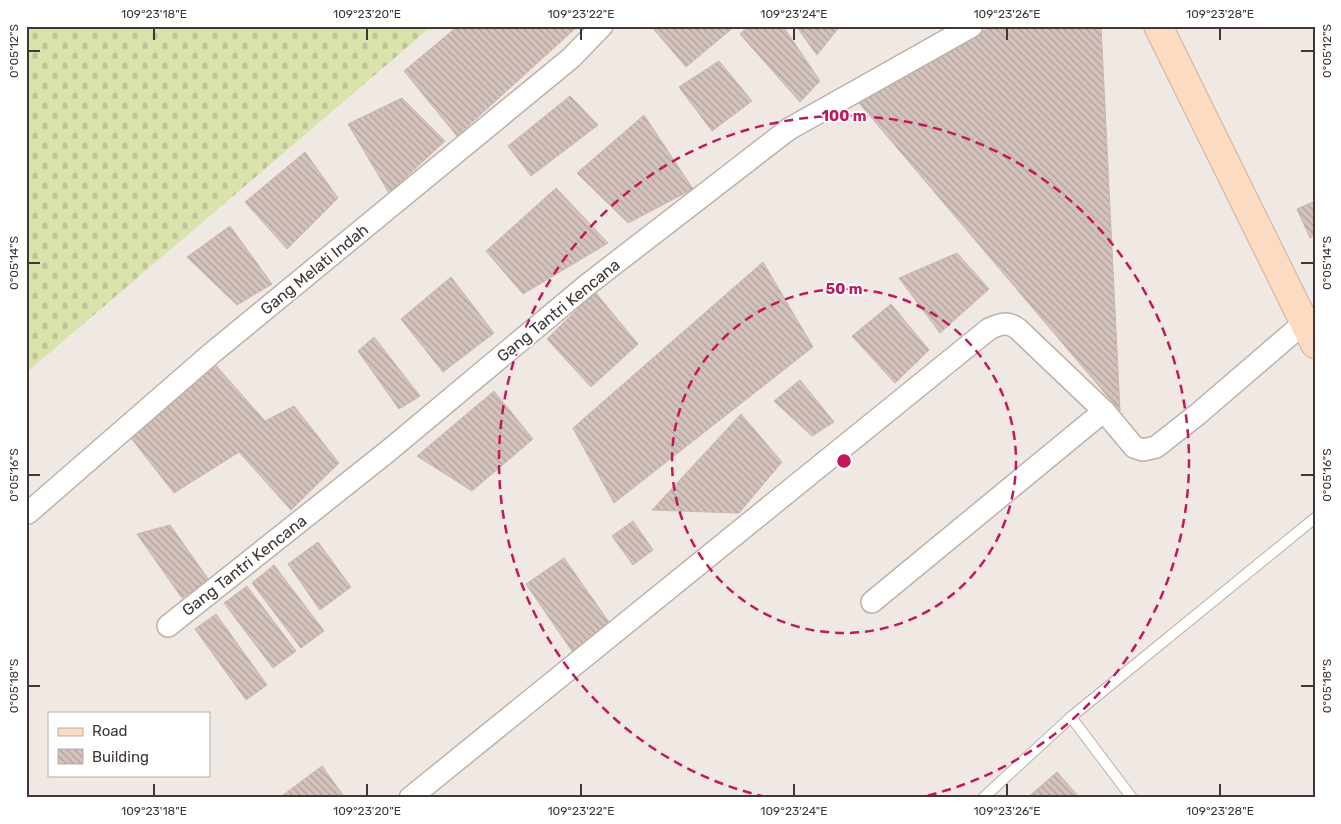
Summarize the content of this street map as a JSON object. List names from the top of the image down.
{
  "streets": {
    "street": ["Gang Melati Indah", "Gang Tantri Kencana"]
  },
  "legend": ["Road", "Building"],
  "coordinates": [
    "109°23'18\"E",
    "109°23'20\"E",
    "109°23'22\"E",
    "109°23'24\"E",
    "109°23'26\"E",
    "109°23'28\"E",
    "0°05'12\"S",
    "0°05'14\"S",
    "0°05'16\"S",
    "0°05'18\"S"
  ],
  "rings": ["100 m", "50 m"]
}
